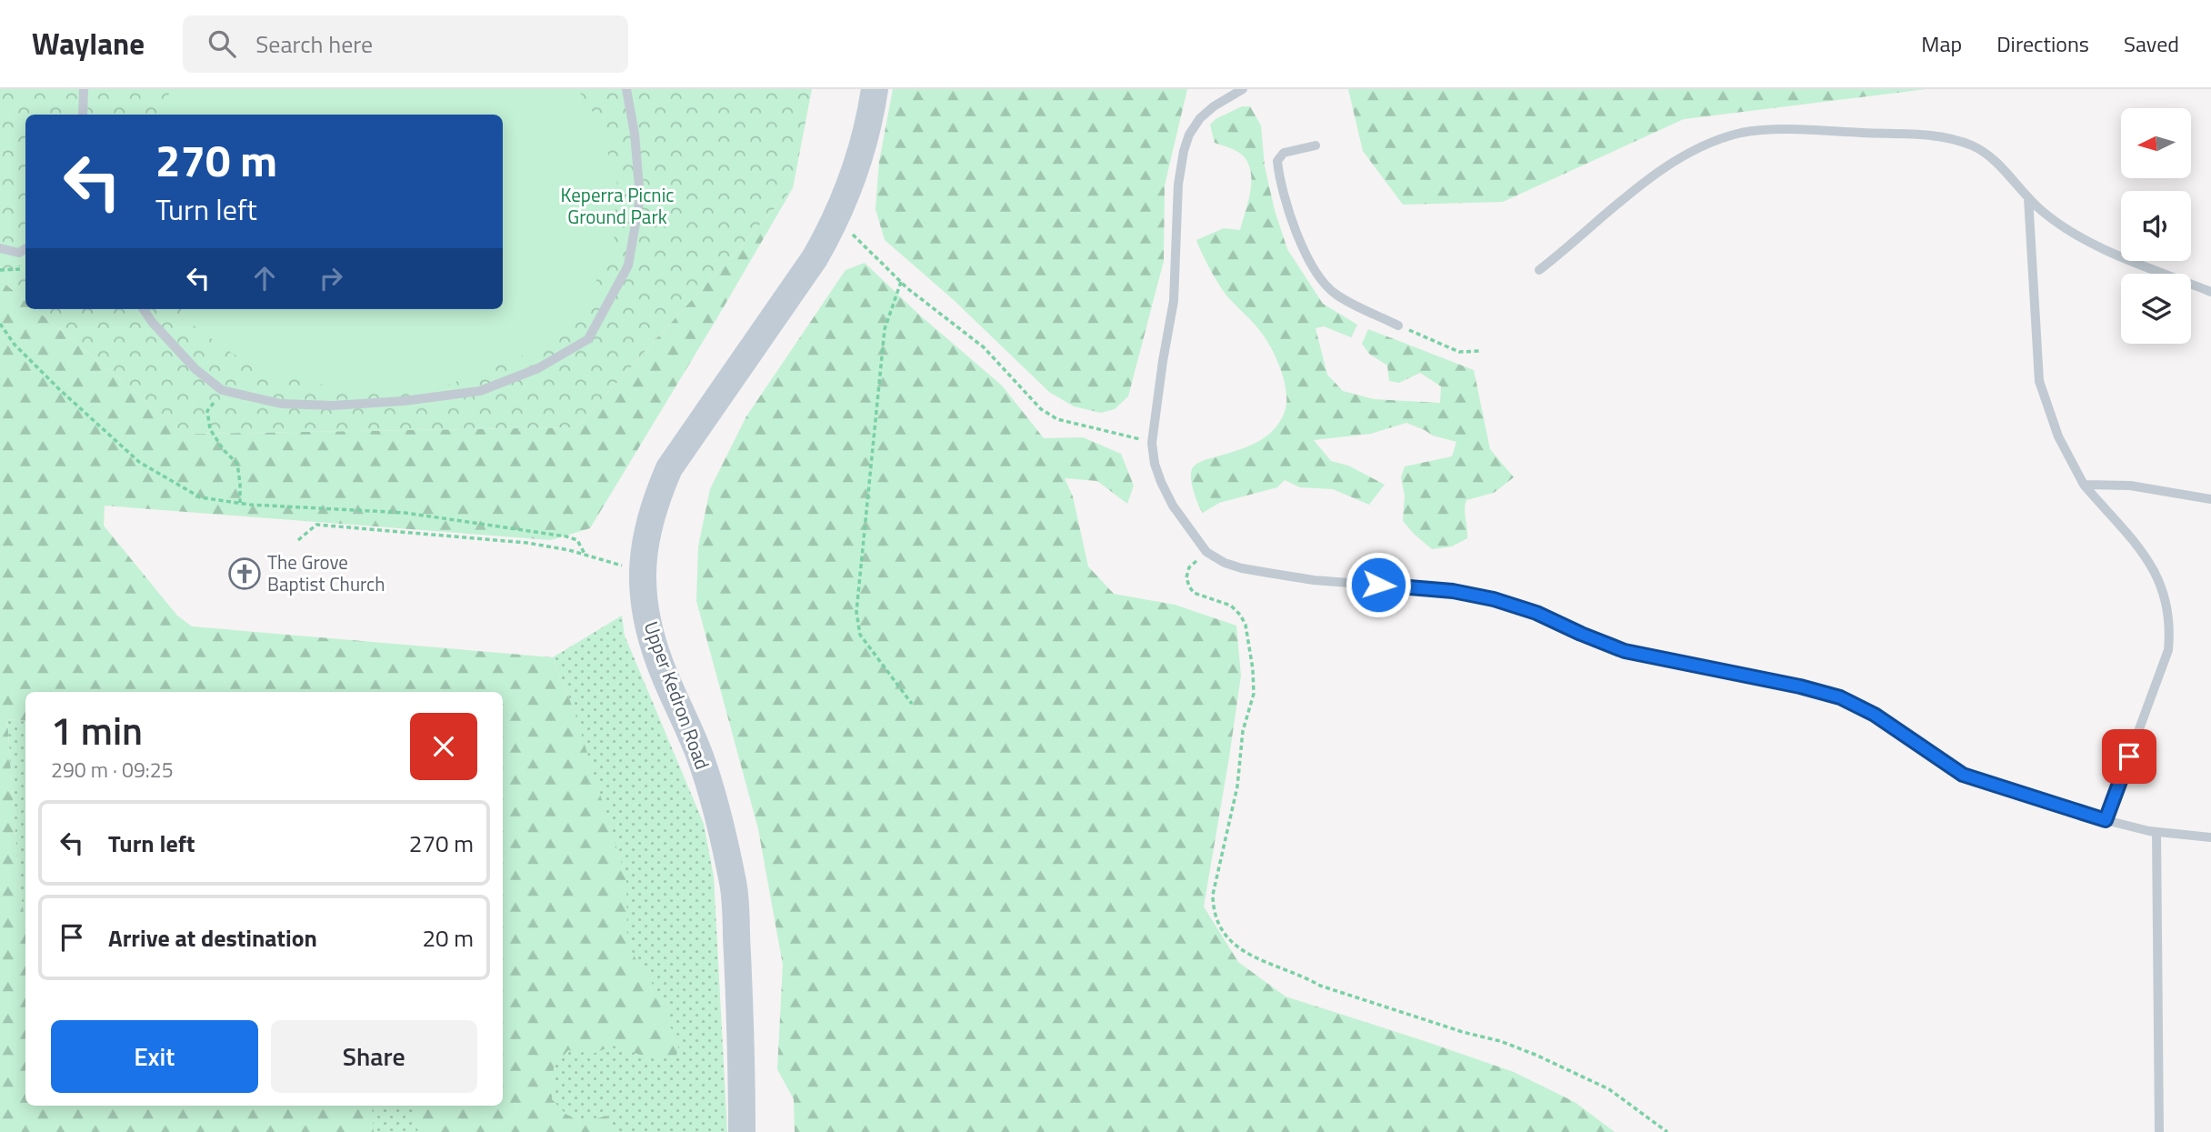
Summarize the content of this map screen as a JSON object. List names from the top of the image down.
{
  "streets": {
    "main road": ["Upper Kedron Road"]
  },
  "parks": ["Keperra Picnic Ground Park"],
  "places": {
    "church": ["The Grove Baptist Church"]
  },
  "north": "left",
  "page": {
    "header": "Waylane",
    "search": "Search here",
    "nav": ["Map", "Directions", "Saved"],
    "turn": ["270 m", "Turn left"],
    "heading": ["1 min", "290 m · 09:25"],
    "list": [
      {
        "name": "Turn left",
        "value": "270 m"
      },
      {
        "name": "Arrive at destination",
        "value": "20 m"
      }
    ],
    "buttons": ["Exit", "Share"]
  }
}
